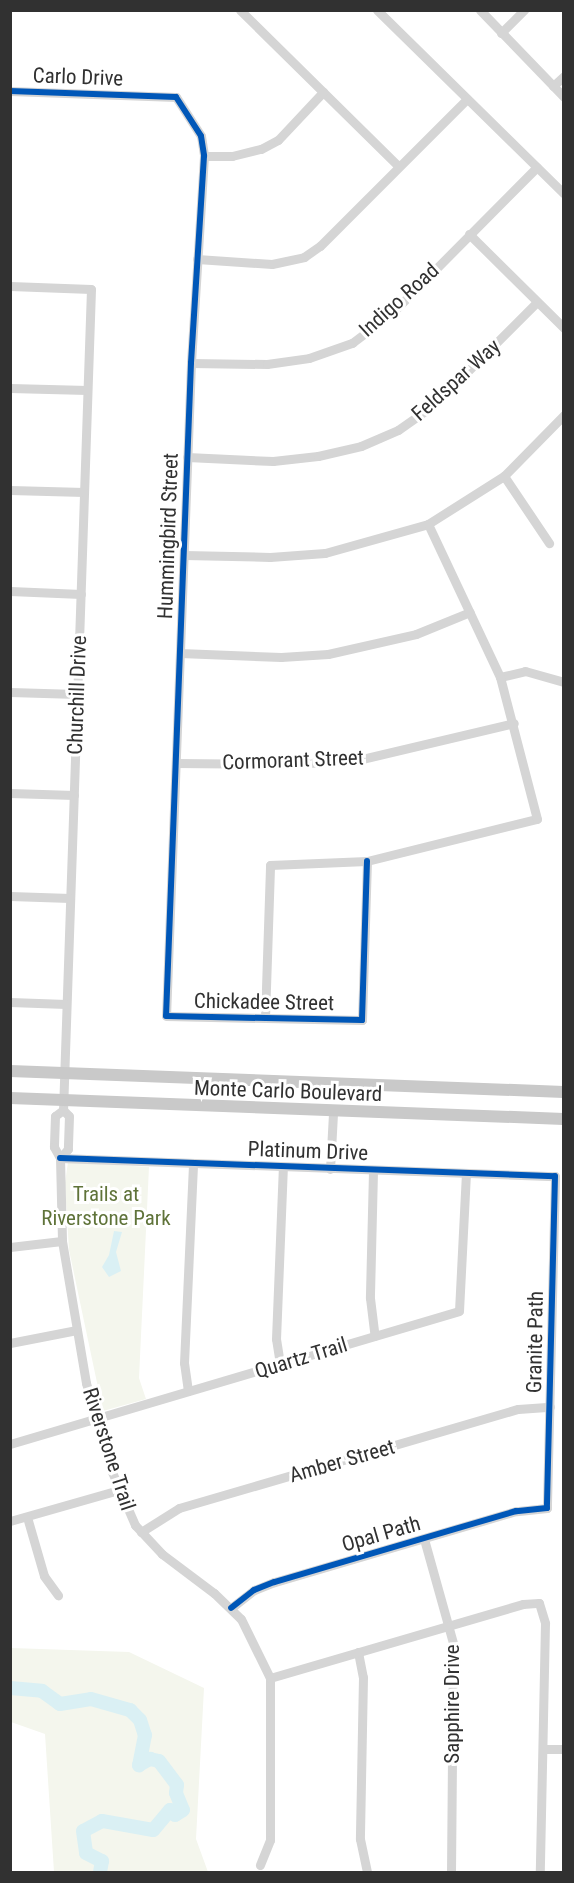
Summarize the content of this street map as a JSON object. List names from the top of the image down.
{
  "streets": {
    "main road": ["Monte Carlo Boulevard"],
    "street": [
      "Carlo Drive",
      "Indigo Road",
      "Feldspar Way",
      "Hummingbird Street",
      "Churchill Drive",
      "Cormorant Street",
      "Chickadee Street",
      "Platinum Drive",
      "Granite Path",
      "Quartz Trail",
      "Riverstone Trail",
      "Amber Street",
      "Opal Path",
      "Sapphire Drive"
    ]
  },
  "crossings": [
    ["Carlo Drive", "Hummingbird Street"],
    ["Indigo Road", "Hummingbird Street"],
    ["Feldspar Way", "Hummingbird Street"],
    ["Hummingbird Street", "Cormorant Street"],
    ["Hummingbird Street", "Chickadee Street"],
    ["Churchill Drive", "Monte Carlo Boulevard"],
    ["Churchill Drive", "Riverstone Trail"],
    ["Monte Carlo Boulevard", "Riverstone Trail"],
    ["Platinum Drive", "Granite Path"],
    ["Platinum Drive", "Quartz Trail"],
    ["Platinum Drive", "Riverstone Trail"],
    ["Granite Path", "Amber Street"],
    ["Granite Path", "Opal Path"],
    ["Quartz Trail", "Riverstone Trail"],
    ["Riverstone Trail", "Amber Street"],
    ["Riverstone Trail", "Opal Path"],
    ["Opal Path", "Sapphire Drive"]
  ],
  "parks": ["Trails at Riverstone Park"]
}
